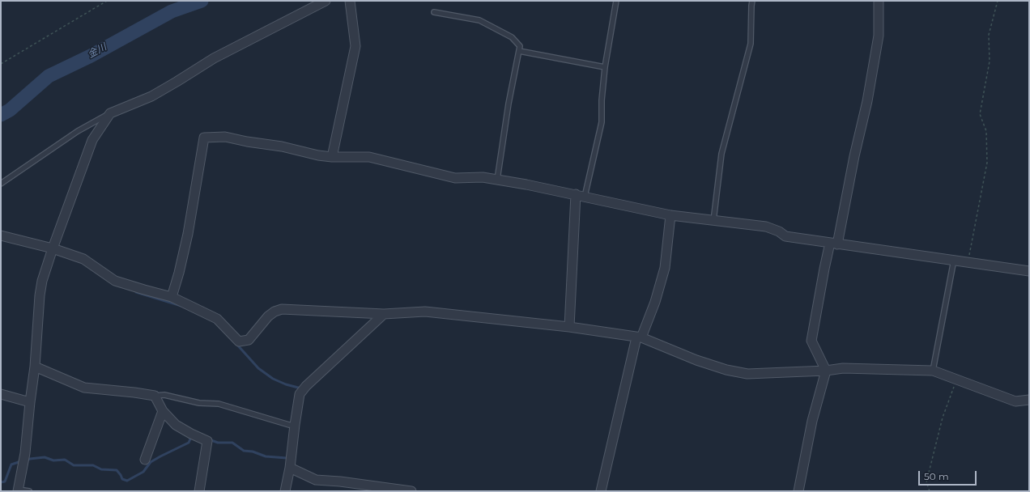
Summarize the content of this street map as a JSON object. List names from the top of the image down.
{
  "water": ["金川"],
  "scale_bar": "50 m"
}
